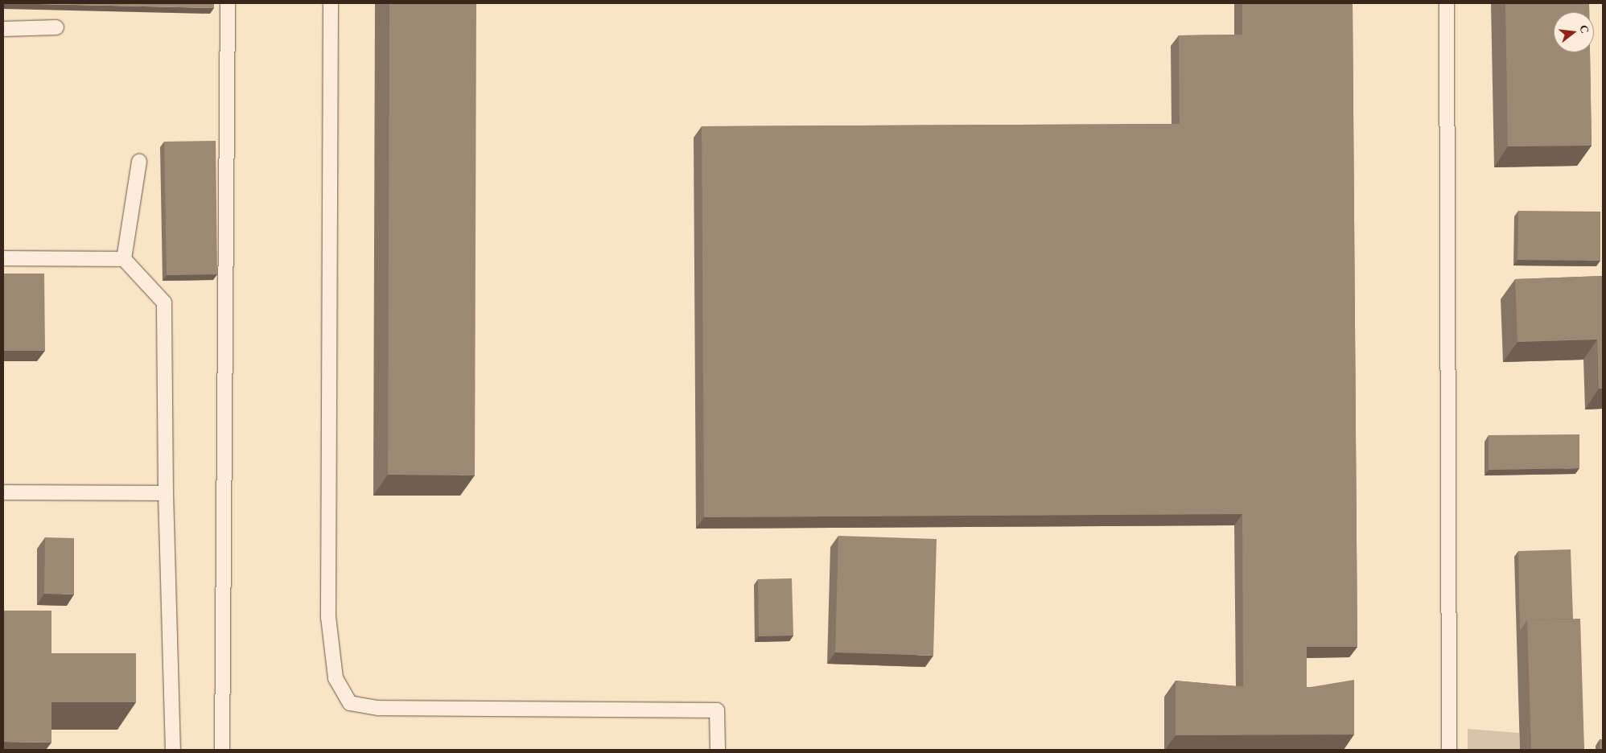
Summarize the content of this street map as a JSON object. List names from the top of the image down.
{
  "north": "right"
}
